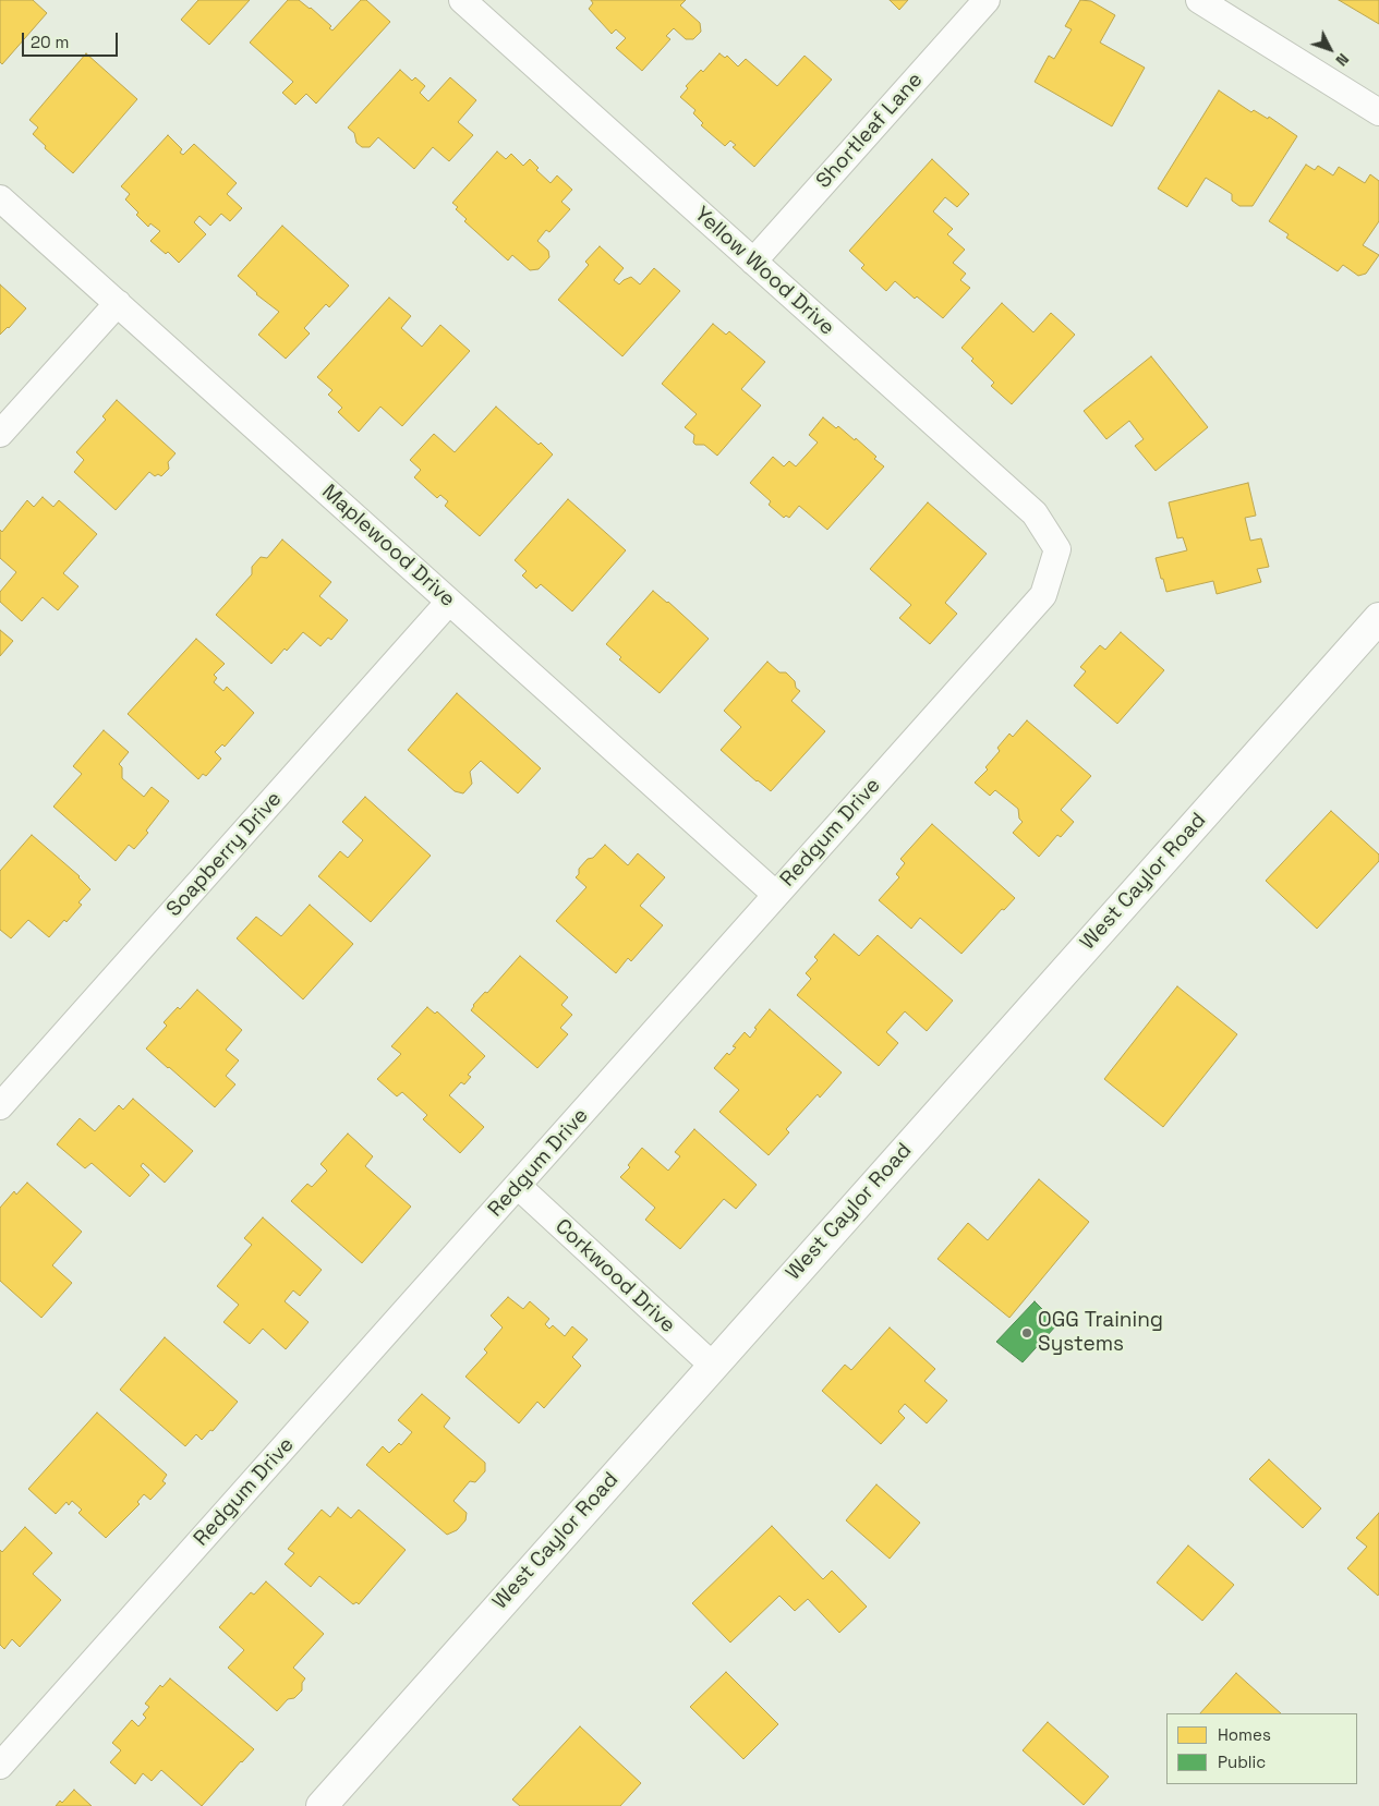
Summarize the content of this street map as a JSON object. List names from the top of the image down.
{
  "streets": {
    "street": [
      "Shortleaf Lane",
      "Yellow Wood Drive",
      "Maplewood Drive",
      "Redgum Drive",
      "Soapberry Drive",
      "West Caylor Road",
      "Corkwood Drive"
    ]
  },
  "crossings": [
    ["Shortleaf Lane", "Yellow Wood Drive"],
    ["Yellow Wood Drive", "Redgum Drive"],
    ["Maplewood Drive", "Redgum Drive"],
    ["Maplewood Drive", "Soapberry Drive"],
    ["Redgum Drive", "Corkwood Drive"],
    ["West Caylor Road", "Corkwood Drive"]
  ],
  "places": ["OGG Training Systems"],
  "legend": ["Homes", "Public"],
  "scale_bar": "20 m",
  "north": "bottom right"
}
